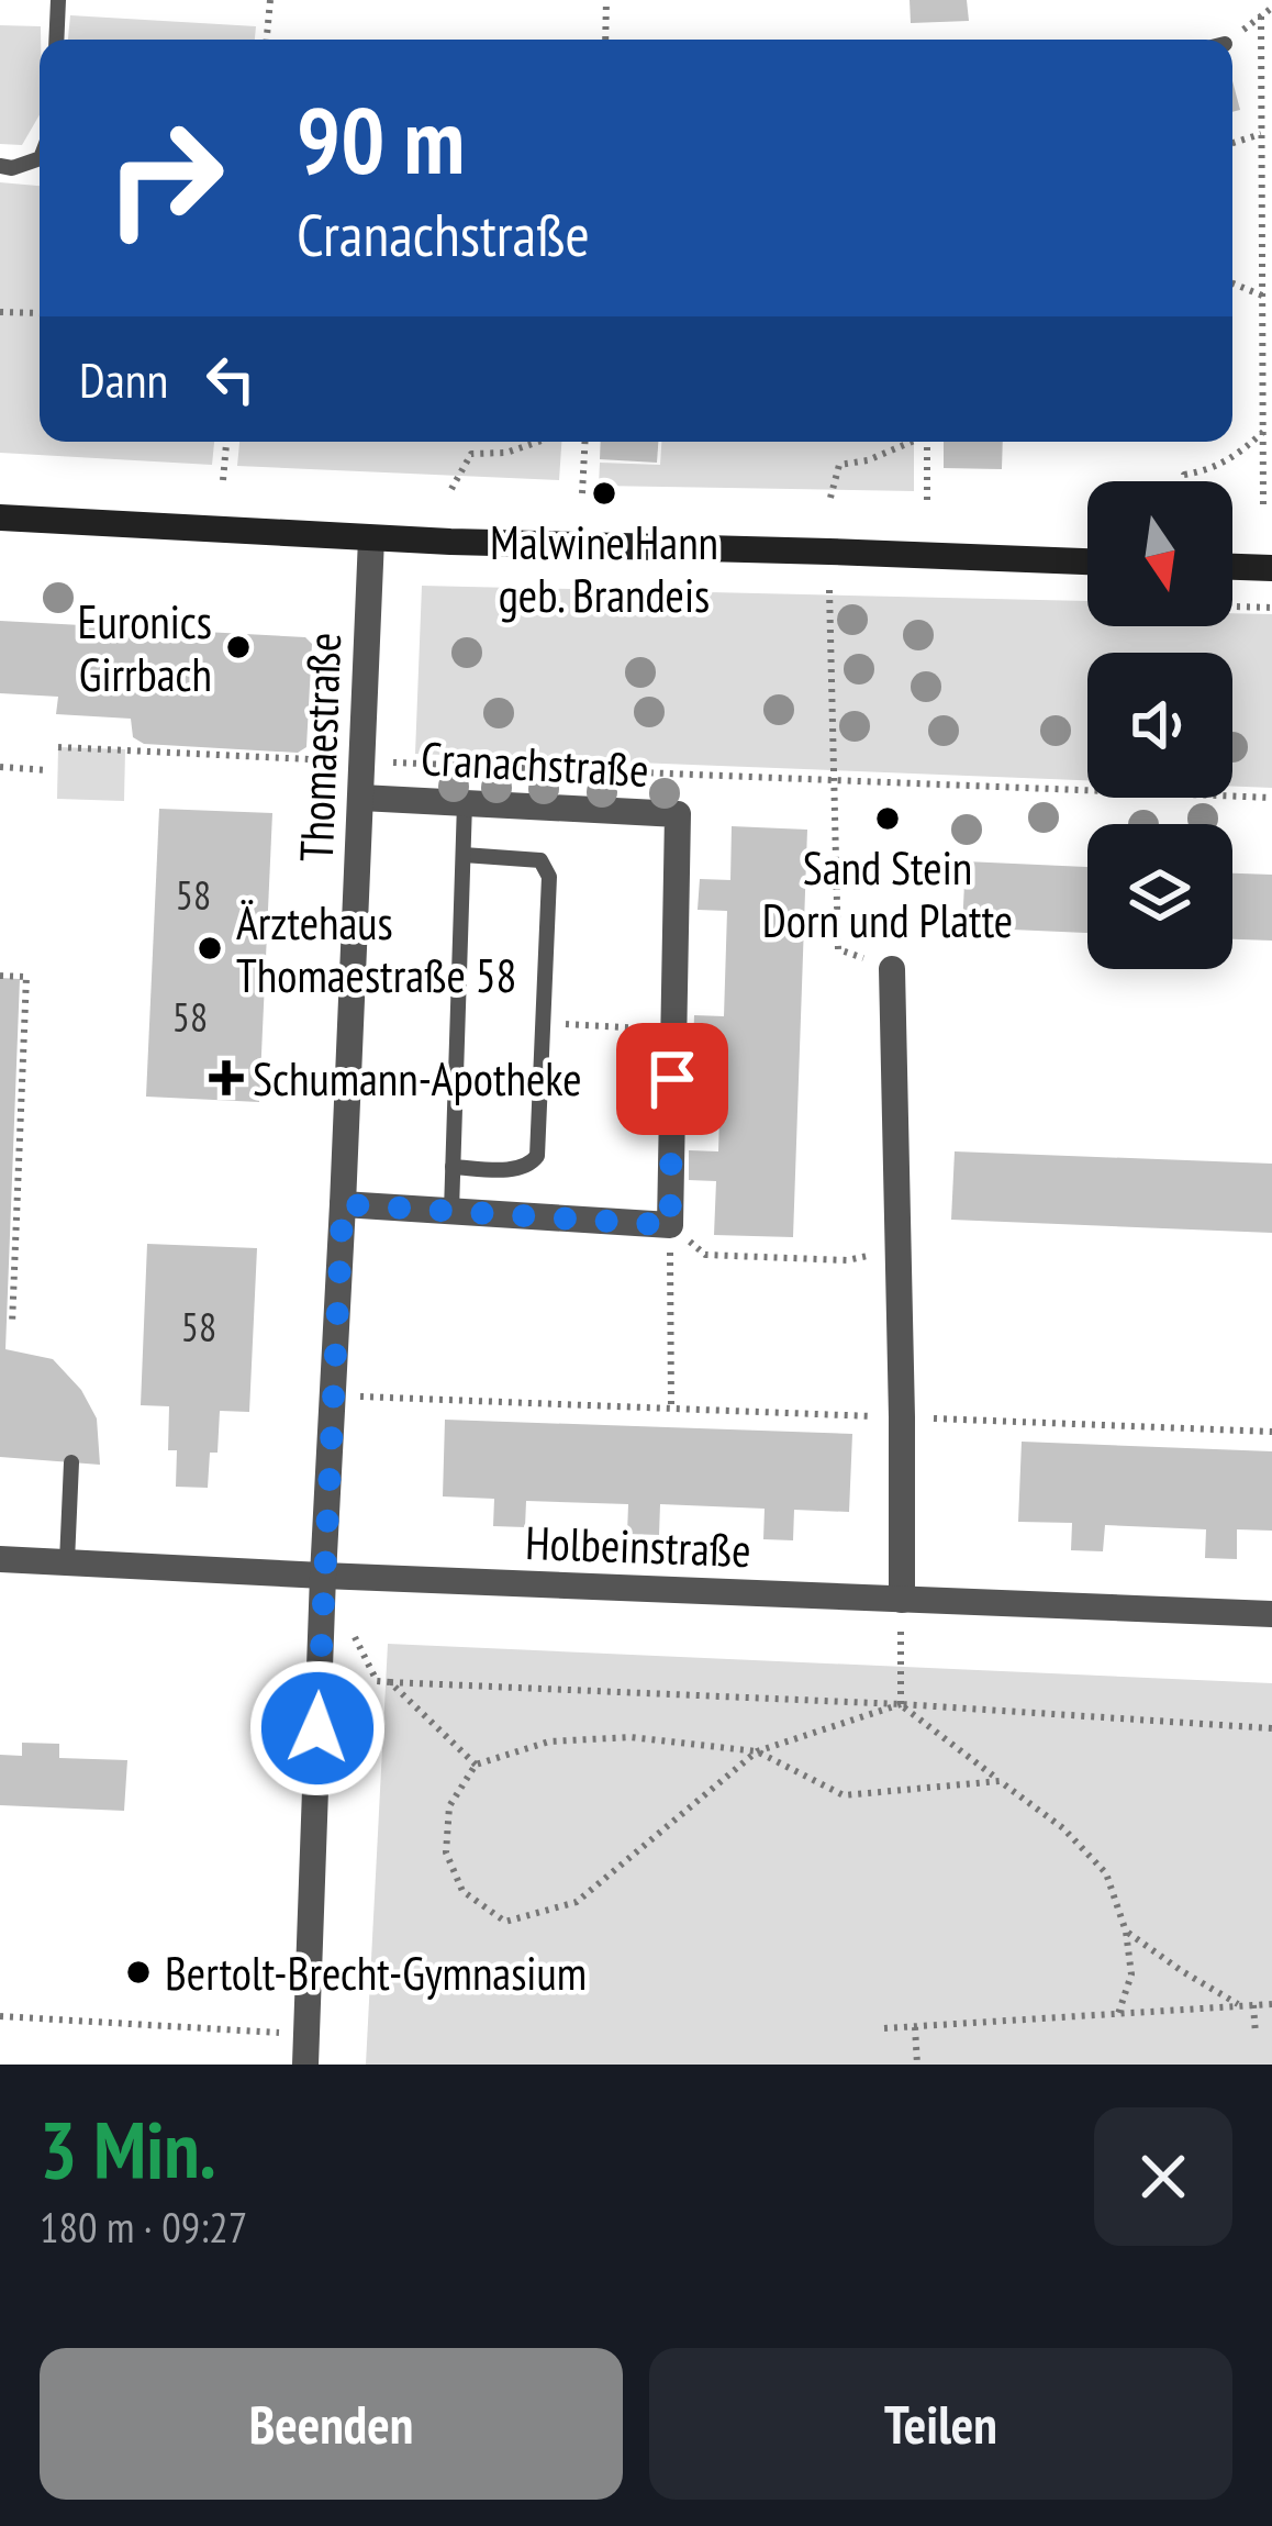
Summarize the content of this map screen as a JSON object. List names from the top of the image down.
{
  "streets": {
    "street": ["Thomaestraße", "Cranachstraße", "Holbeinstraße"]
  },
  "crossings": [
    ["Thomaestraße", "Cranachstraße"],
    ["Thomaestraße", "Holbeinstraße"]
  ],
  "places": {
    "other": [
      "Malwine Hann geb. Brandeis",
      "Euronics Girrbach",
      "Sand Stein Dorn und Platte",
      "Ärztehaus Thomaestraße 58",
      "Bertolt-Brecht-Gymnasium"
    ],
    "health": ["Schumann-Apotheke"]
  },
  "house_numbers": ["58", "58", "58"],
  "north": "bottom",
  "page": {
    "turn": ["90 m", "Cranachstraße"],
    "then": "Dann",
    "heading": ["3 Min.", "180 m · 09:27"],
    "buttons": ["Beenden", "Teilen"]
  }
}
